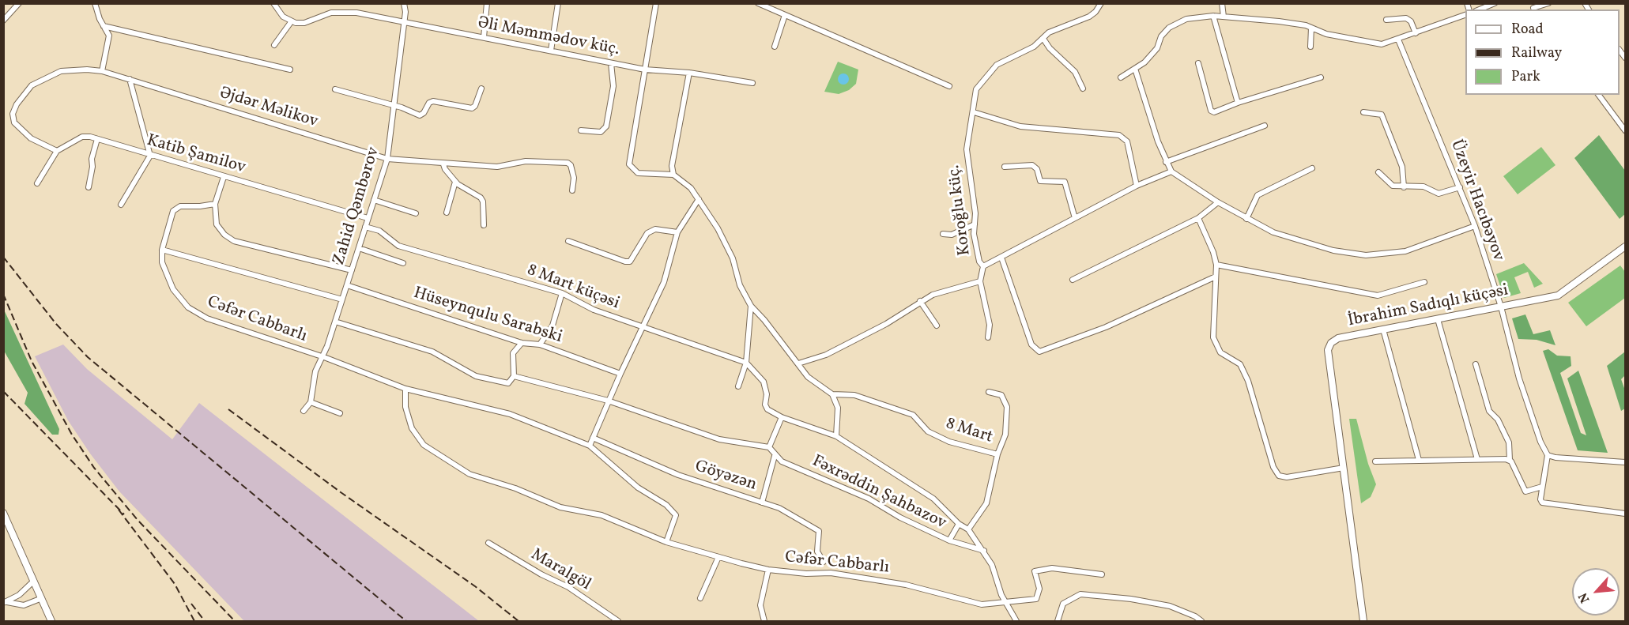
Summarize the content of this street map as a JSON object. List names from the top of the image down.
{
  "streets": {
    "street": [
      "Əli Məmmədov küç.",
      "Əjdər Məlikov",
      "Katib Şamilov",
      "Üzeyir Hacıbəyov",
      "Zahid Qəmbərov",
      "Koroğlu küç.",
      "8 Mart küçəsi",
      "İbrahim Sadıqlı küçəsi",
      "Hüseynqulu Sarabski",
      "Cəfər Cabbarlı",
      "8 Mart",
      "Göyəzən",
      "Fəxrəddin Şahbazov",
      "Maralgöl"
    ]
  },
  "crossings": [
    ["Əli Məmmədov küç.", "Zahid Qəmbərov"],
    ["Əjdər Məlikov", "Katib Şamilov"],
    ["Əjdər Məlikov", "Zahid Qəmbərov"],
    ["Katib Şamilov", "Zahid Qəmbərov"],
    ["Üzeyir Hacıbəyov", "İbrahim Sadıqlı küçəsi"],
    ["Zahid Qəmbərov", "8 Mart küçəsi"],
    ["Zahid Qəmbərov", "Hüseynqulu Sarabski"],
    ["Zahid Qəmbərov", "Cəfər Cabbarlı"],
    ["Göyəzən", "Fəxrəddin Şahbazov"]
  ],
  "legend": ["Road", "Railway", "Park"],
  "north": "bottom left"
}
